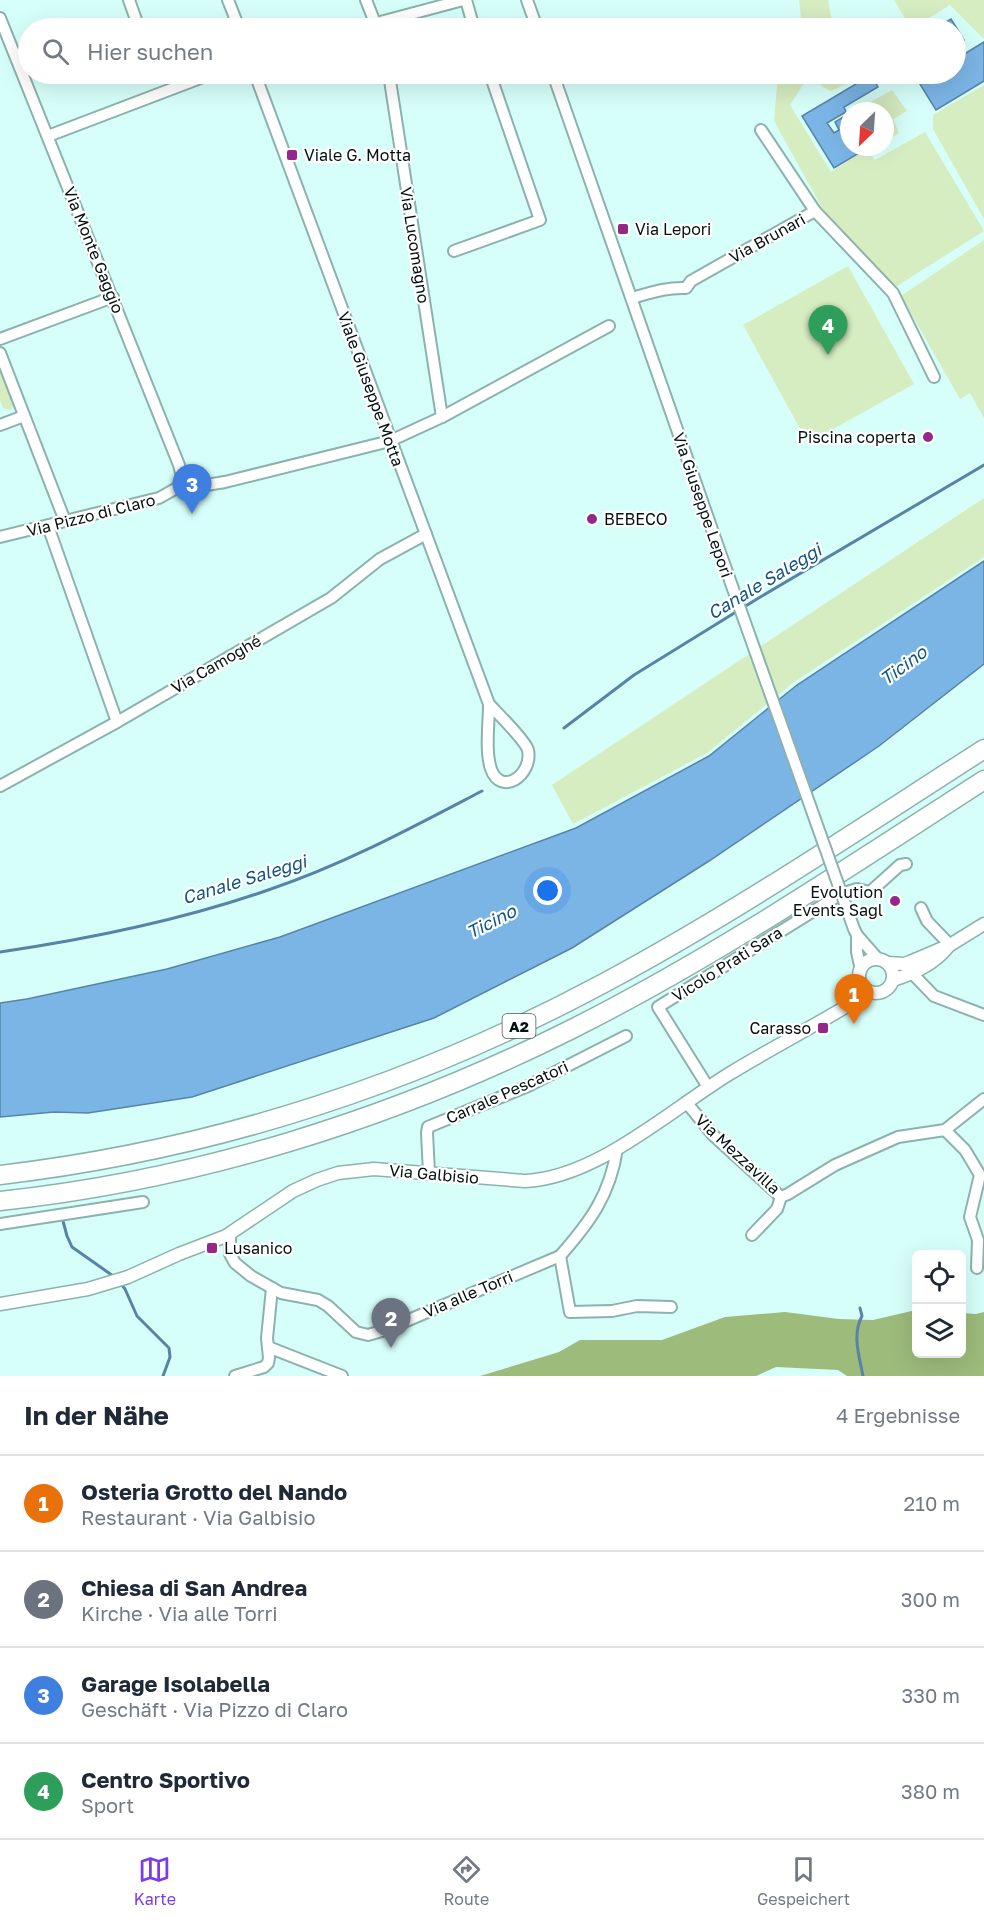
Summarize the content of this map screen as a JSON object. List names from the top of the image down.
{
  "streets": {
    "highway": ["A2"],
    "street": [
      "Via Brunari",
      "Via Lucomagno",
      "Via Monte Gaggio",
      "Viale Giuseppe Motta",
      "Via Giuseppe Lepori",
      "Via Pizzo di Claro",
      "Via Camoghé",
      "Vicolo Prati Sara",
      "Carrale Pescatori",
      "Via Mezzavilla",
      "Via Galbisio",
      "Via alle Torri"
    ]
  },
  "crossings": [
    ["Via Brunari", "Via Giuseppe Lepori"],
    ["Via Lucomagno", "Via Pizzo di Claro"],
    ["Via Monte Gaggio", "Via Pizzo di Claro"],
    ["Viale Giuseppe Motta", "Via Pizzo di Claro"],
    ["Viale Giuseppe Motta", "Via Camoghé"],
    ["Via Giuseppe Lepori", "Via Galbisio"],
    ["Vicolo Prati Sara", "Via Galbisio"],
    ["Carrale Pescatori", "Via Galbisio"],
    ["Via Mezzavilla", "Via Galbisio"],
    ["Via Galbisio", "Via alle Torri"]
  ],
  "water": ["Canale Saleggi", "Ticino"],
  "places": {
    "transit": [
      "Viale G. Motta",
      "Via Lepori",
      "Carasso",
      "Lusanico"
    ],
    "other": ["Piscina coperta", "BEBECO", "Evolution Events Sagl"]
  },
  "north": "bottom left",
  "page": {
    "search": "Hier suchen",
    "pins": [
      "4",
      "3",
      "1",
      "2"
    ],
    "heading": ["In der Nähe", "4 Ergebnisse"],
    "list": [
      {
        "mark": "1",
        "name": "Osteria Grotto del Nando",
        "note": "Restaurant · Via Galbisio",
        "value": "210 m"
      },
      {
        "mark": "2",
        "name": "Chiesa di San Andrea",
        "note": "Kirche · Via alle Torri",
        "value": "300 m"
      },
      {
        "mark": "3",
        "name": "Garage Isolabella",
        "note": "Geschäft · Via Pizzo di Claro",
        "value": "330 m"
      },
      {
        "mark": "4",
        "name": "Centro Sportivo",
        "note": "Sport",
        "value": "380 m"
      }
    ],
    "nav": ["Karte", "Route", "Gespeichert"]
  }
}
